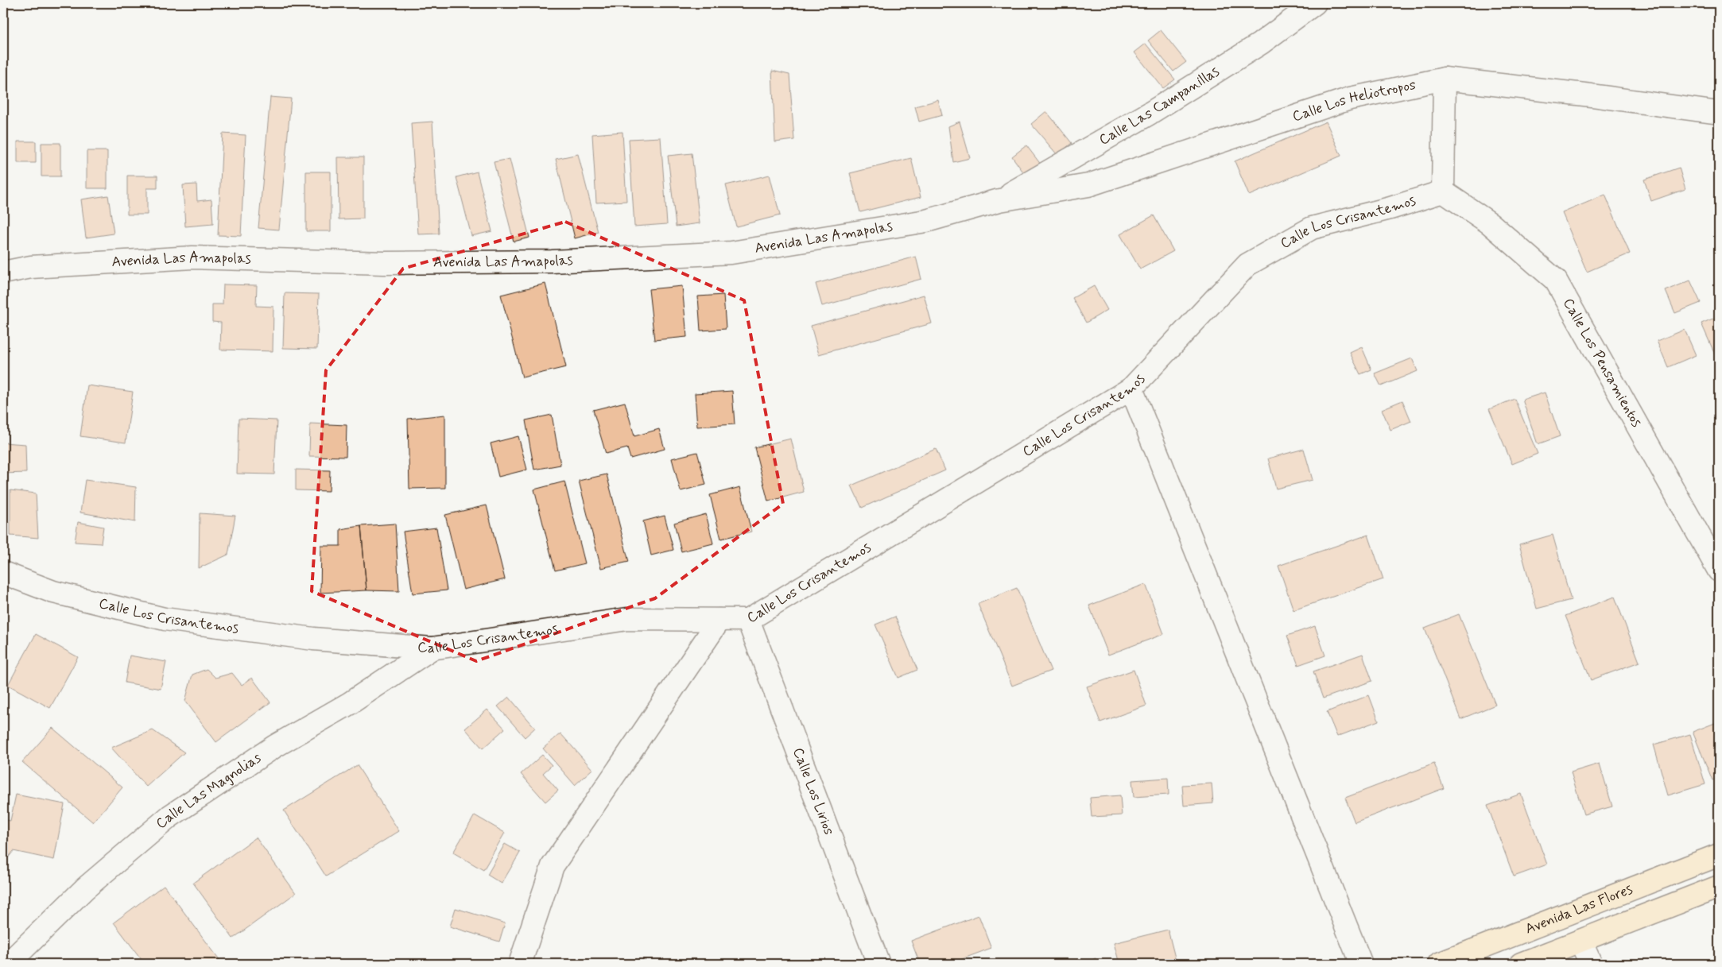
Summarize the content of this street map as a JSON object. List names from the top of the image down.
{
  "streets": {
    "highway": ["Avenida Las Flores"],
    "street": [
      "Calle Los Heliotropos",
      "Calle Las Campanillas",
      "Calle Los Crisantemos",
      "Avenida Las Amapolas",
      "Calle Los Pensamientos",
      "Calle Las Magnolias",
      "Calle Los Lirios"
    ]
  },
  "crossings": [
    ["Calle Los Heliotropos", "Calle Las Campanillas"],
    ["Calle Los Heliotropos", "Avenida Las Amapolas"],
    ["Calle Las Campanillas", "Avenida Las Amapolas"],
    ["Calle Los Crisantemos", "Calle Los Pensamientos"],
    ["Calle Los Crisantemos", "Calle Las Magnolias"],
    ["Calle Los Crisantemos", "Calle Los Lirios"]
  ]
}
